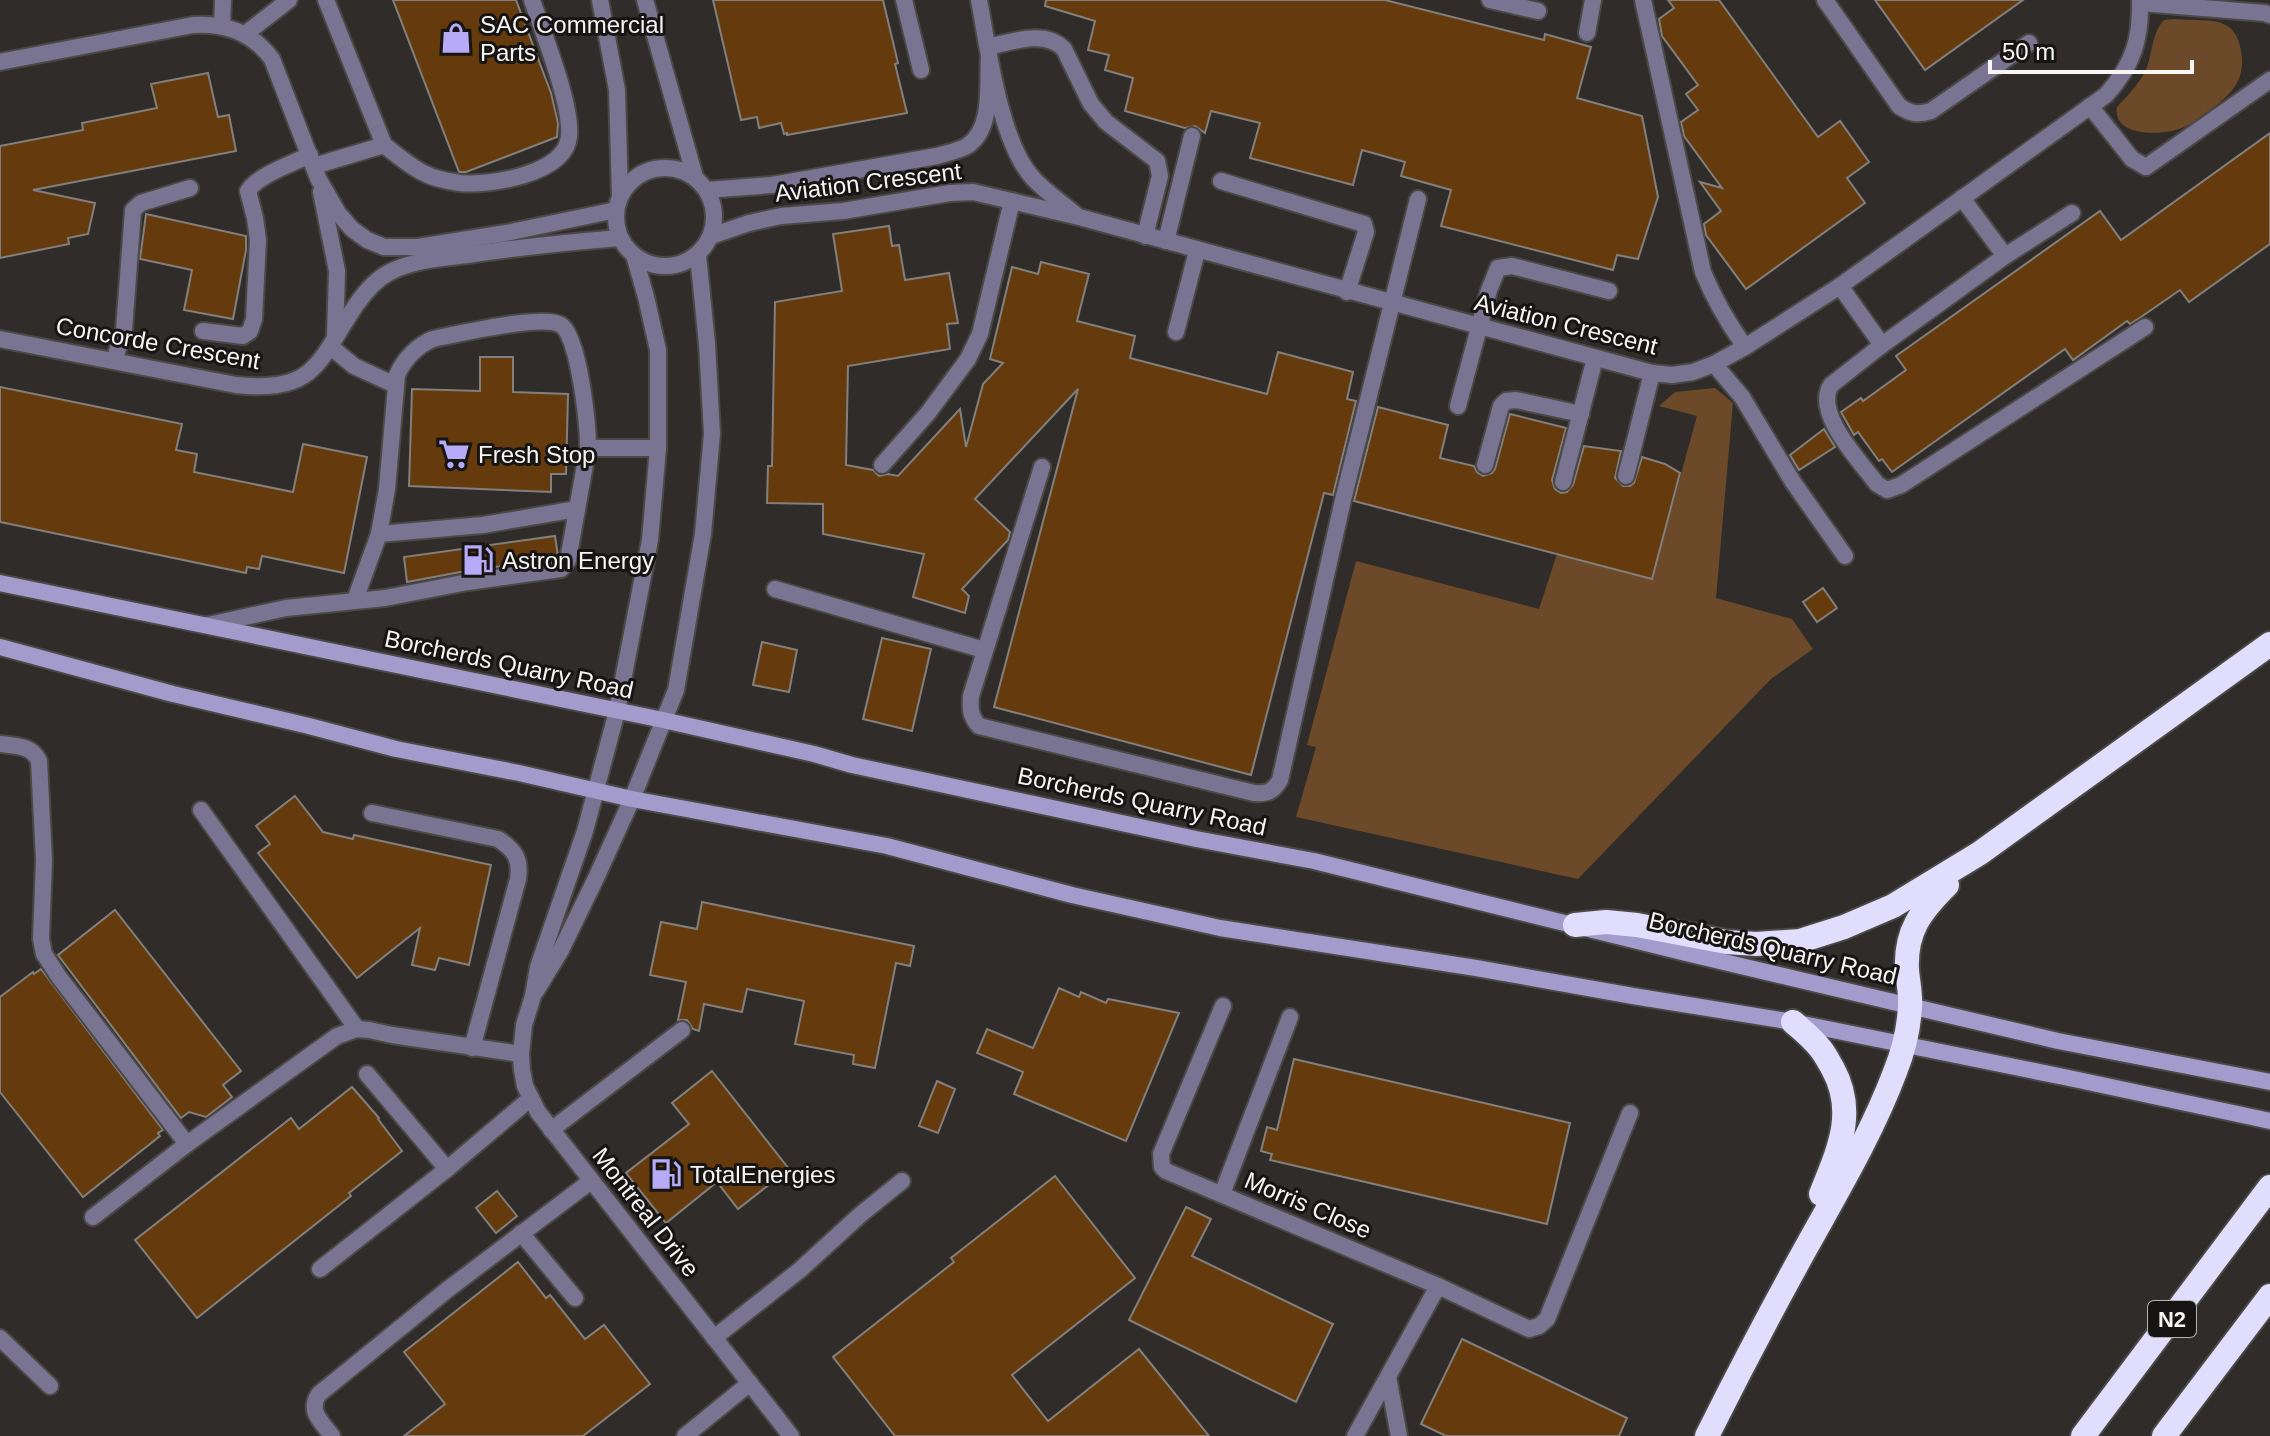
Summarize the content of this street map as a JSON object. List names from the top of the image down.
{
  "streets": {
    "highway": ["N2"],
    "main road": ["Borcherds Quarry Road"],
    "street": [
      "Aviation Crescent",
      "Concorde Crescent",
      "Morris Close",
      "Montreal Drive"
    ]
  },
  "crossings": [
    ["Aviation Crescent", "Concorde Crescent"],
    ["Aviation Crescent", "Montreal Drive"],
    ["Concorde Crescent", "Montreal Drive"],
    ["Borcherds Quarry Road", "Montreal Drive"]
  ],
  "places": {
    "shop": ["SAC Commercial Parts"],
    "supermarket": ["Fresh Stop"],
    "fuel station": ["Astron Energy", "TotalEnergies"]
  },
  "scale_bar": "50 m"
}
